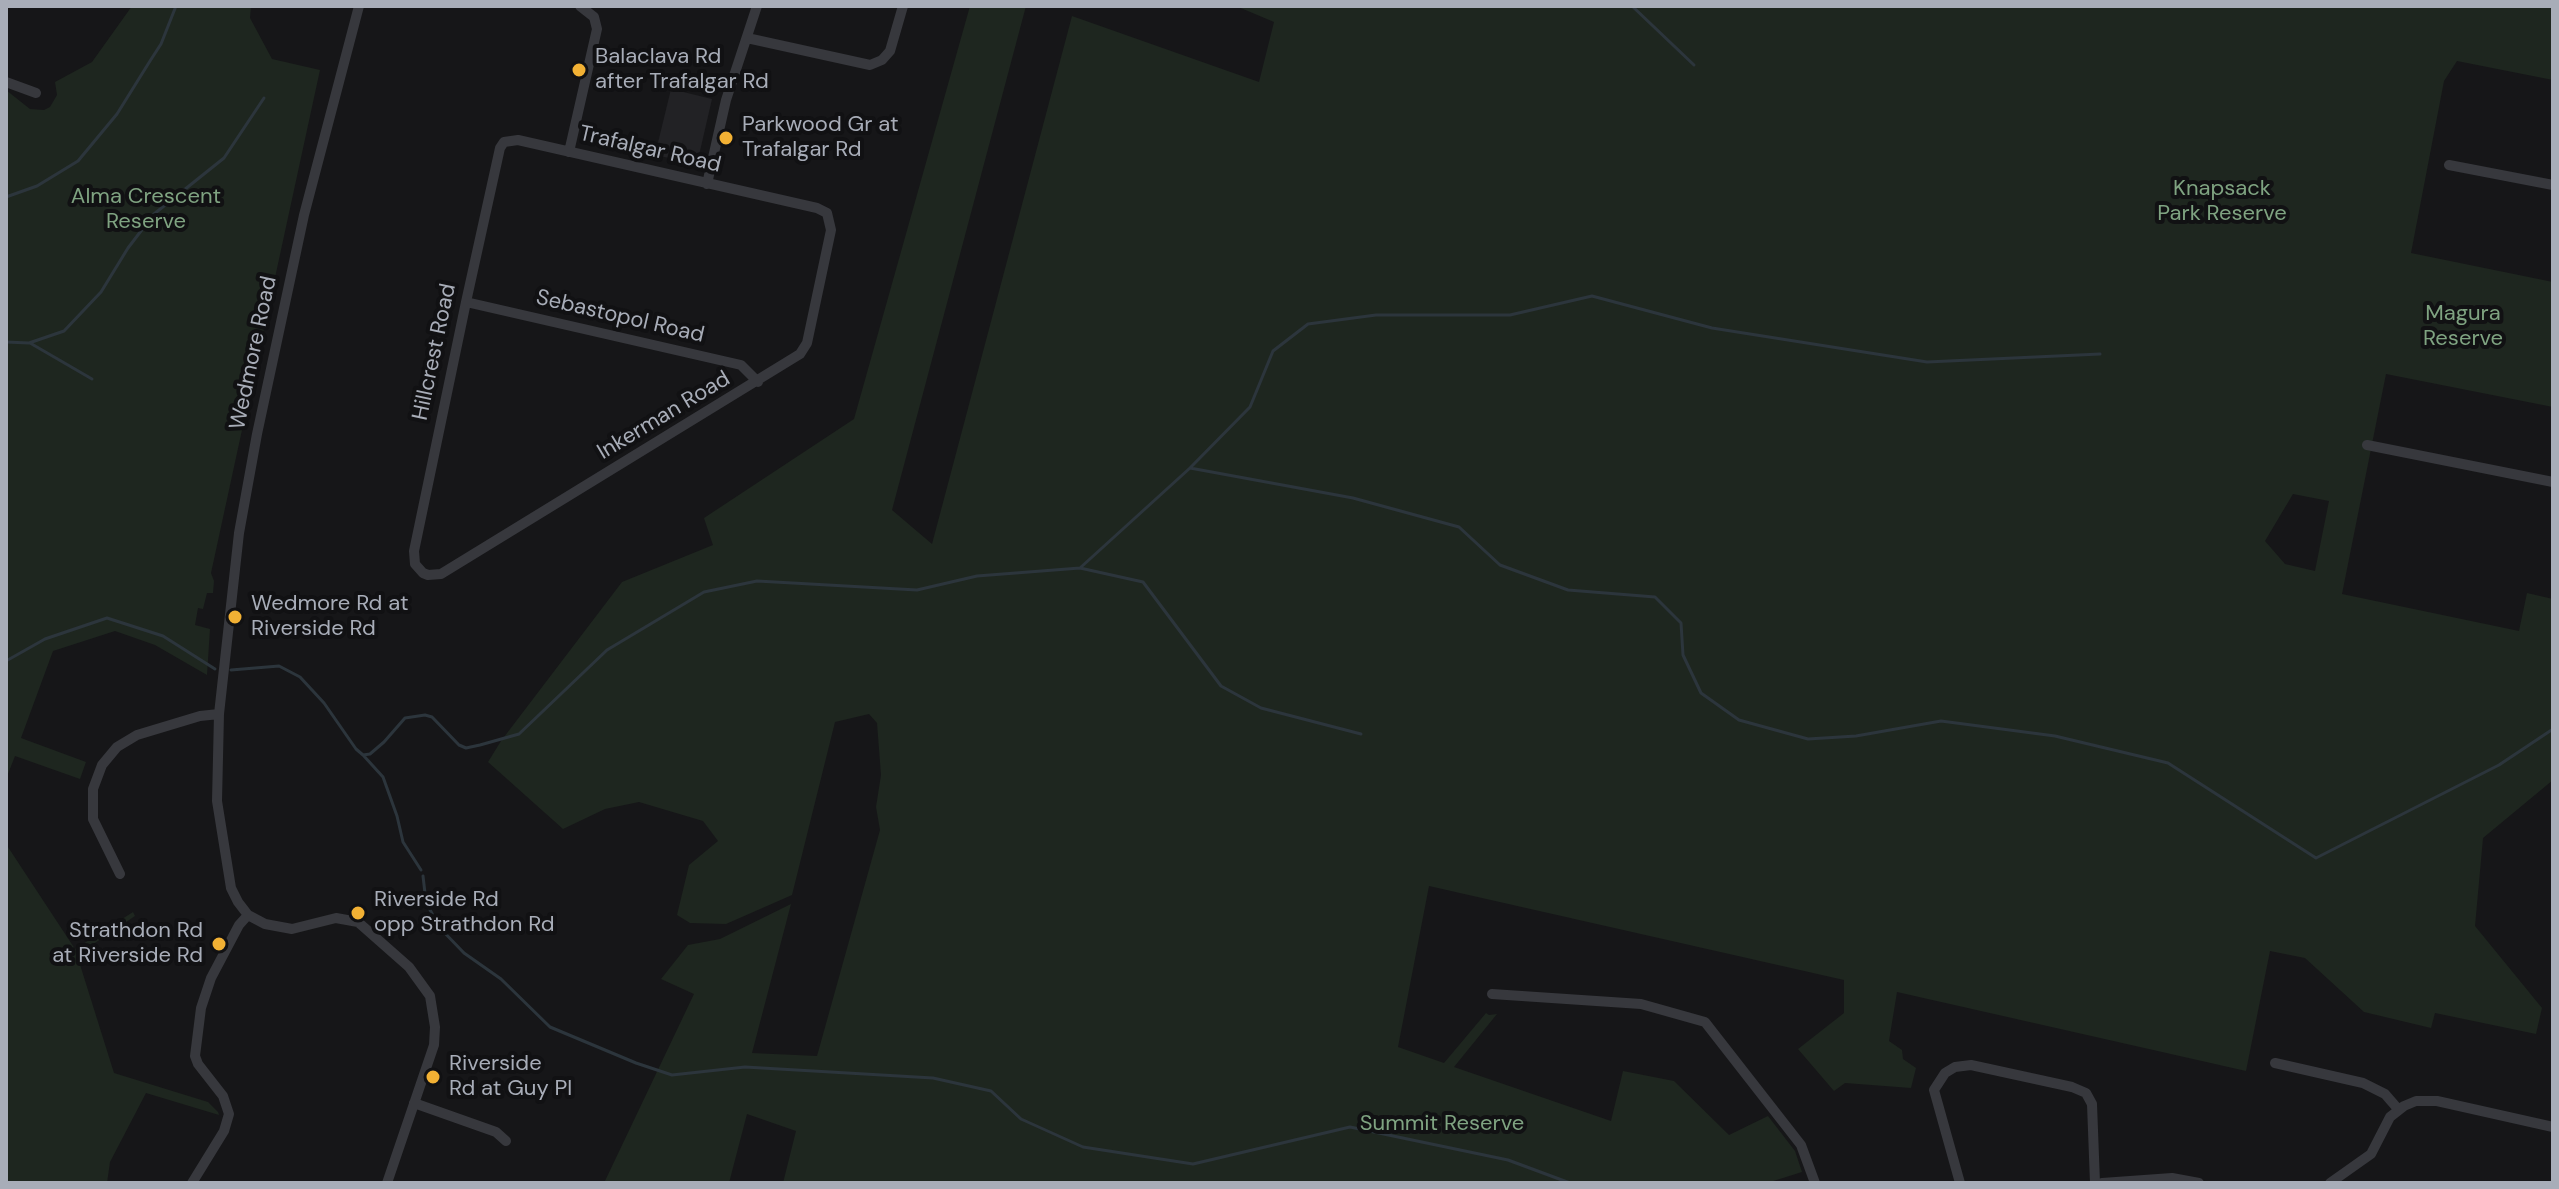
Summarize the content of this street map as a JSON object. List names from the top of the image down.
{
  "streets": {
    "street": [
      "Trafalgar Road",
      "Sebastopol Road",
      "Hillcrest Road",
      "Wedmore Road",
      "Inkerman Road"
    ]
  },
  "crossings": [
    ["Trafalgar Road", "Hillcrest Road"],
    ["Trafalgar Road", "Inkerman Road"],
    ["Sebastopol Road", "Hillcrest Road"],
    ["Sebastopol Road", "Inkerman Road"],
    ["Hillcrest Road", "Inkerman Road"]
  ],
  "parks": [
    "Knapsack Park Reserve",
    "Alma Crescent Reserve",
    "Magura Reserve",
    "Summit Reserve"
  ],
  "places": [
    "Balaclava Rd after Trafalgar Rd",
    "Parkwood Gr at Trafalgar Rd",
    "Wedmore Rd at Riverside Rd",
    "Riverside Rd opp Strathdon Rd",
    "Strathdon Rd at Riverside Rd",
    "Riverside Rd at Guy Pl"
  ]
}
